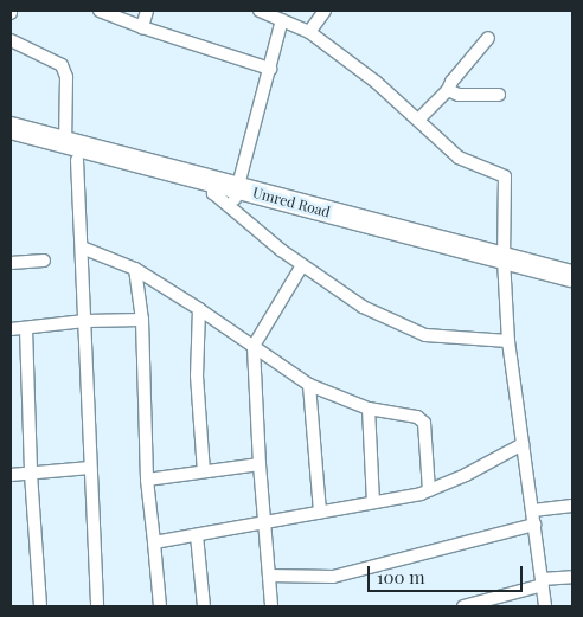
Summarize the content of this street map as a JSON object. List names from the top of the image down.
{
  "scale_bar": "100 m"
}
